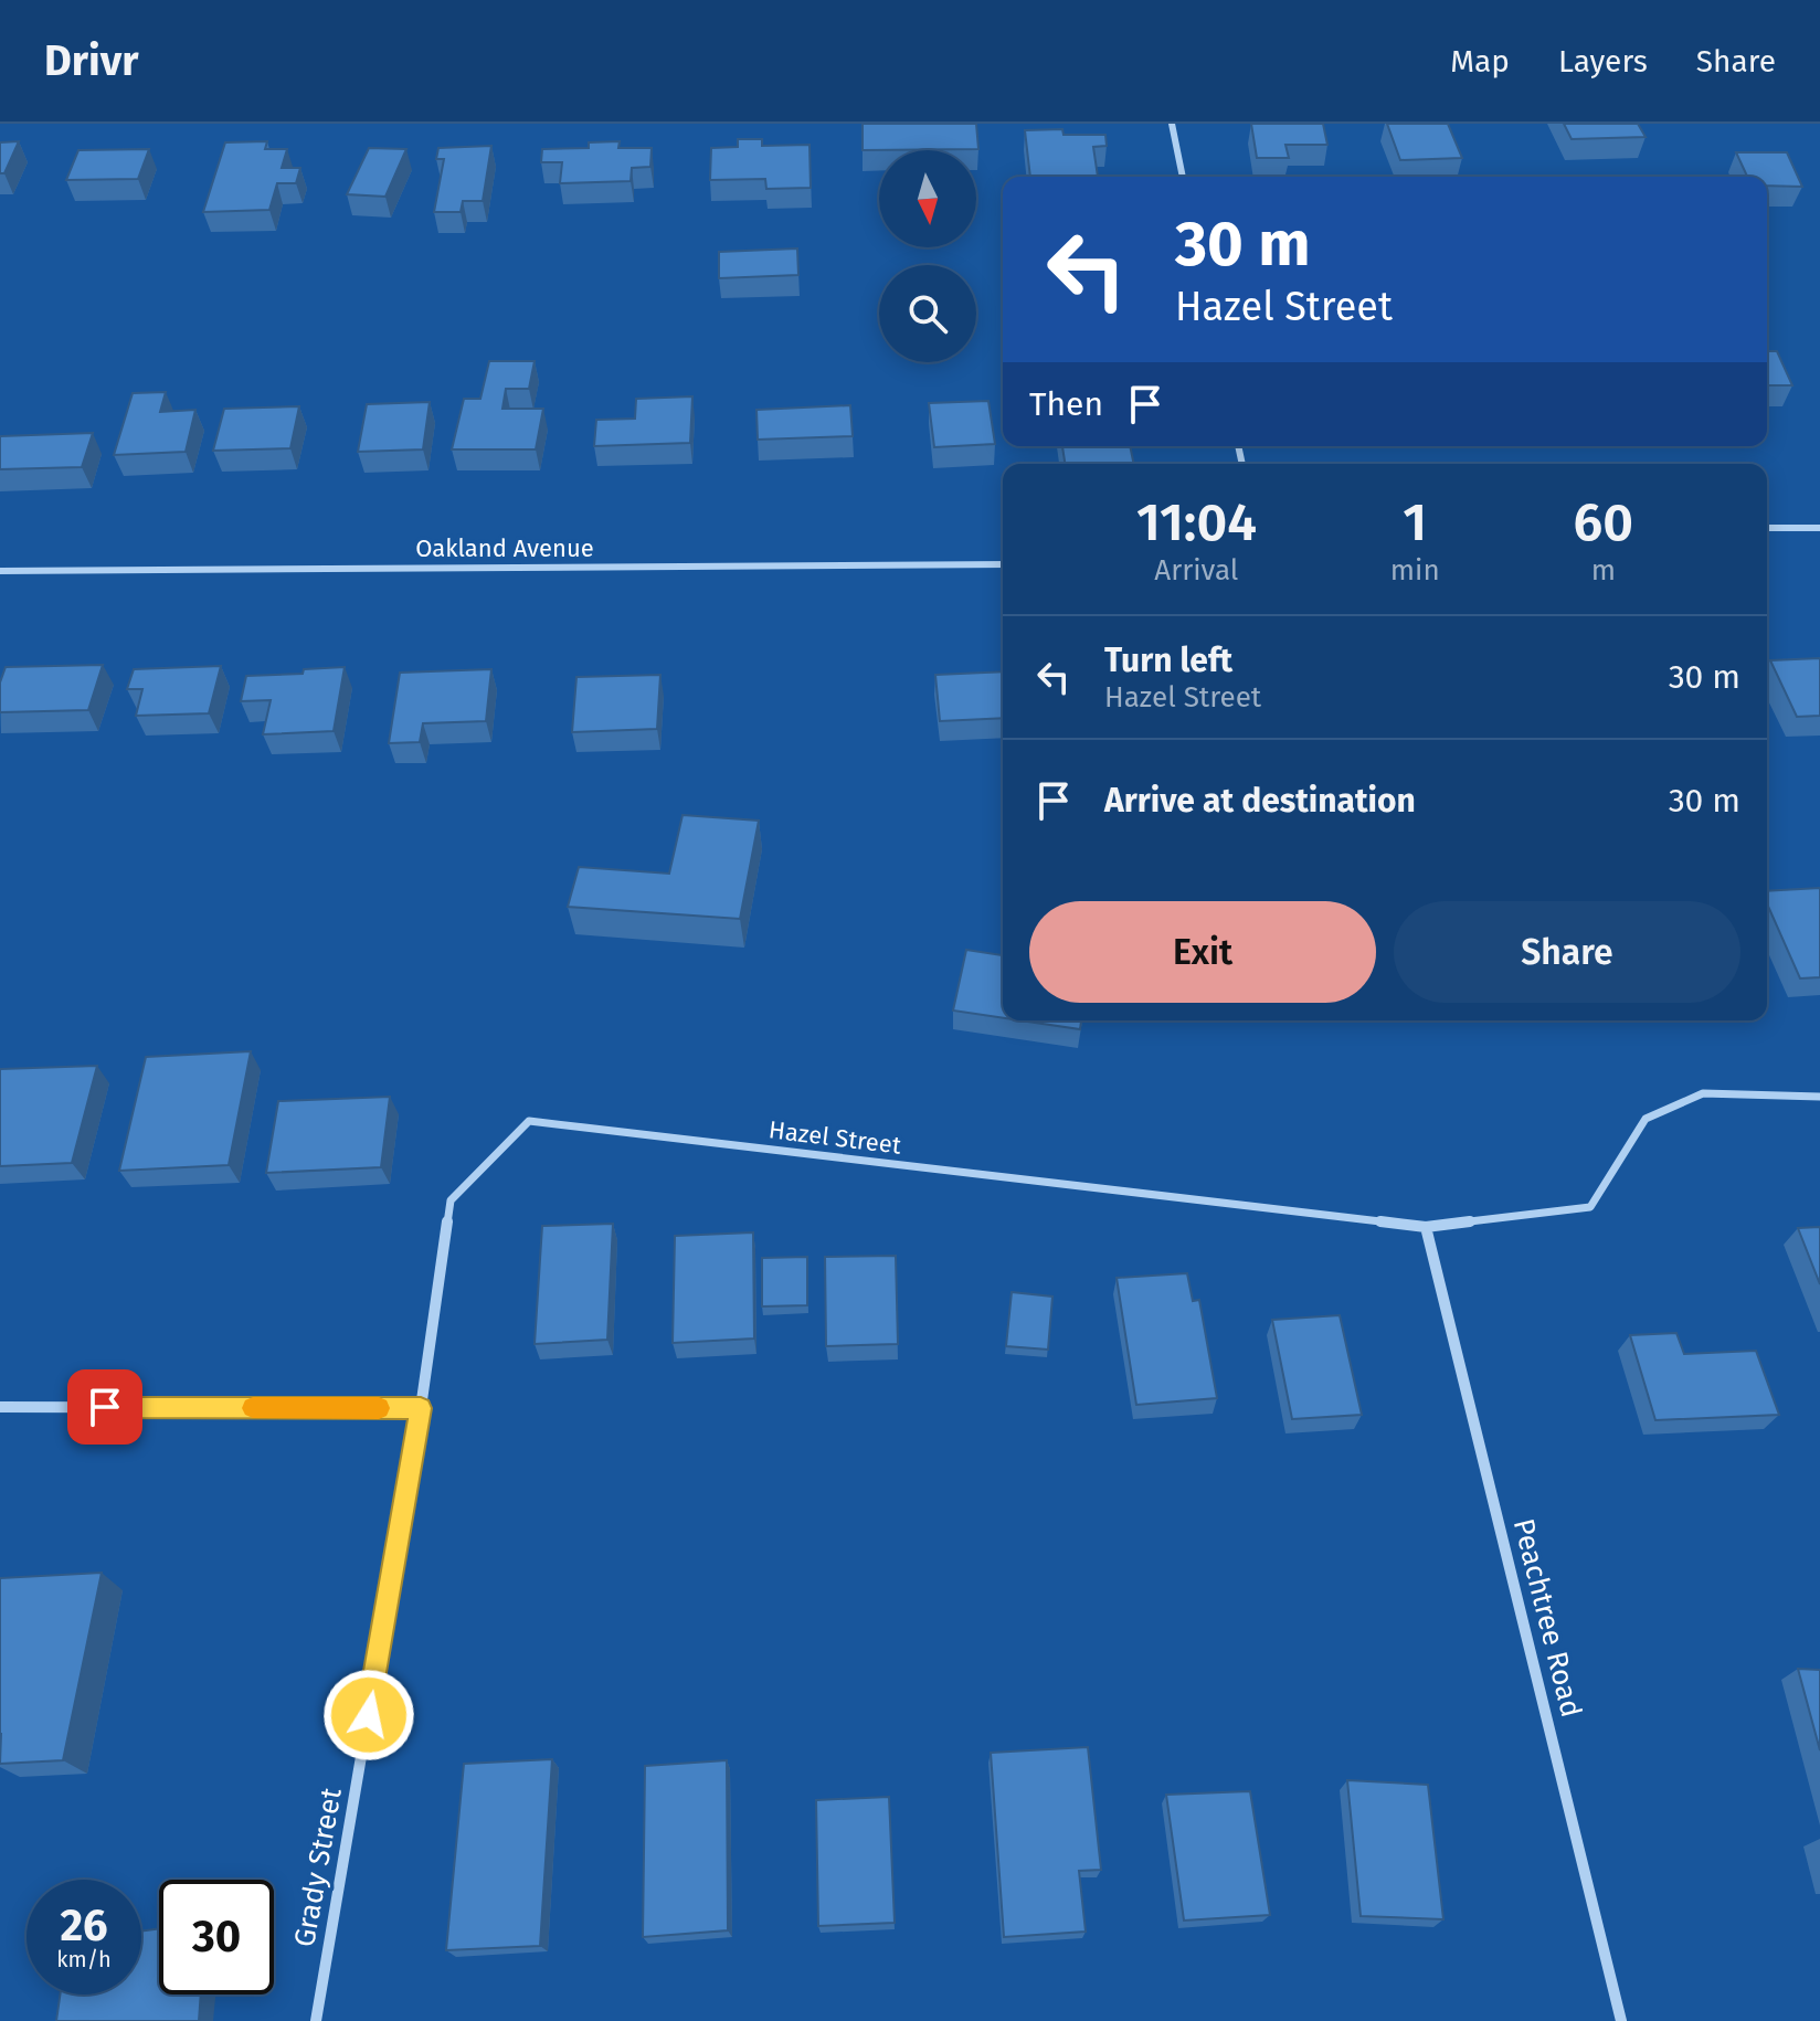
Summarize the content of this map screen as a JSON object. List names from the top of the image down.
{
  "streets": {
    "street": [
      "Oakland Avenue",
      "Hazel Street",
      "Peachtree Road",
      "Grady Street"
    ]
  },
  "crossings": [
    ["Hazel Street", "Peachtree Road"],
    ["Hazel Street", "Grady Street"]
  ],
  "north": "bottom",
  "page": {
    "header": "Drivr",
    "nav": ["Map", "Layers", "Share"],
    "turn": ["30 m", "Hazel Street"],
    "then": "Then",
    "eta": [
      "11:04",
      "Arrival",
      "1",
      "min",
      "60",
      "m"
    ],
    "list": [
      {
        "name": "Turn left",
        "note": "Hazel Street",
        "value": "30 m"
      },
      {
        "name": "Arrive at destination",
        "value": "30 m"
      }
    ],
    "buttons": ["Exit", "Share"],
    "speed": "26 km/h",
    "limit": "30"
  }
}
